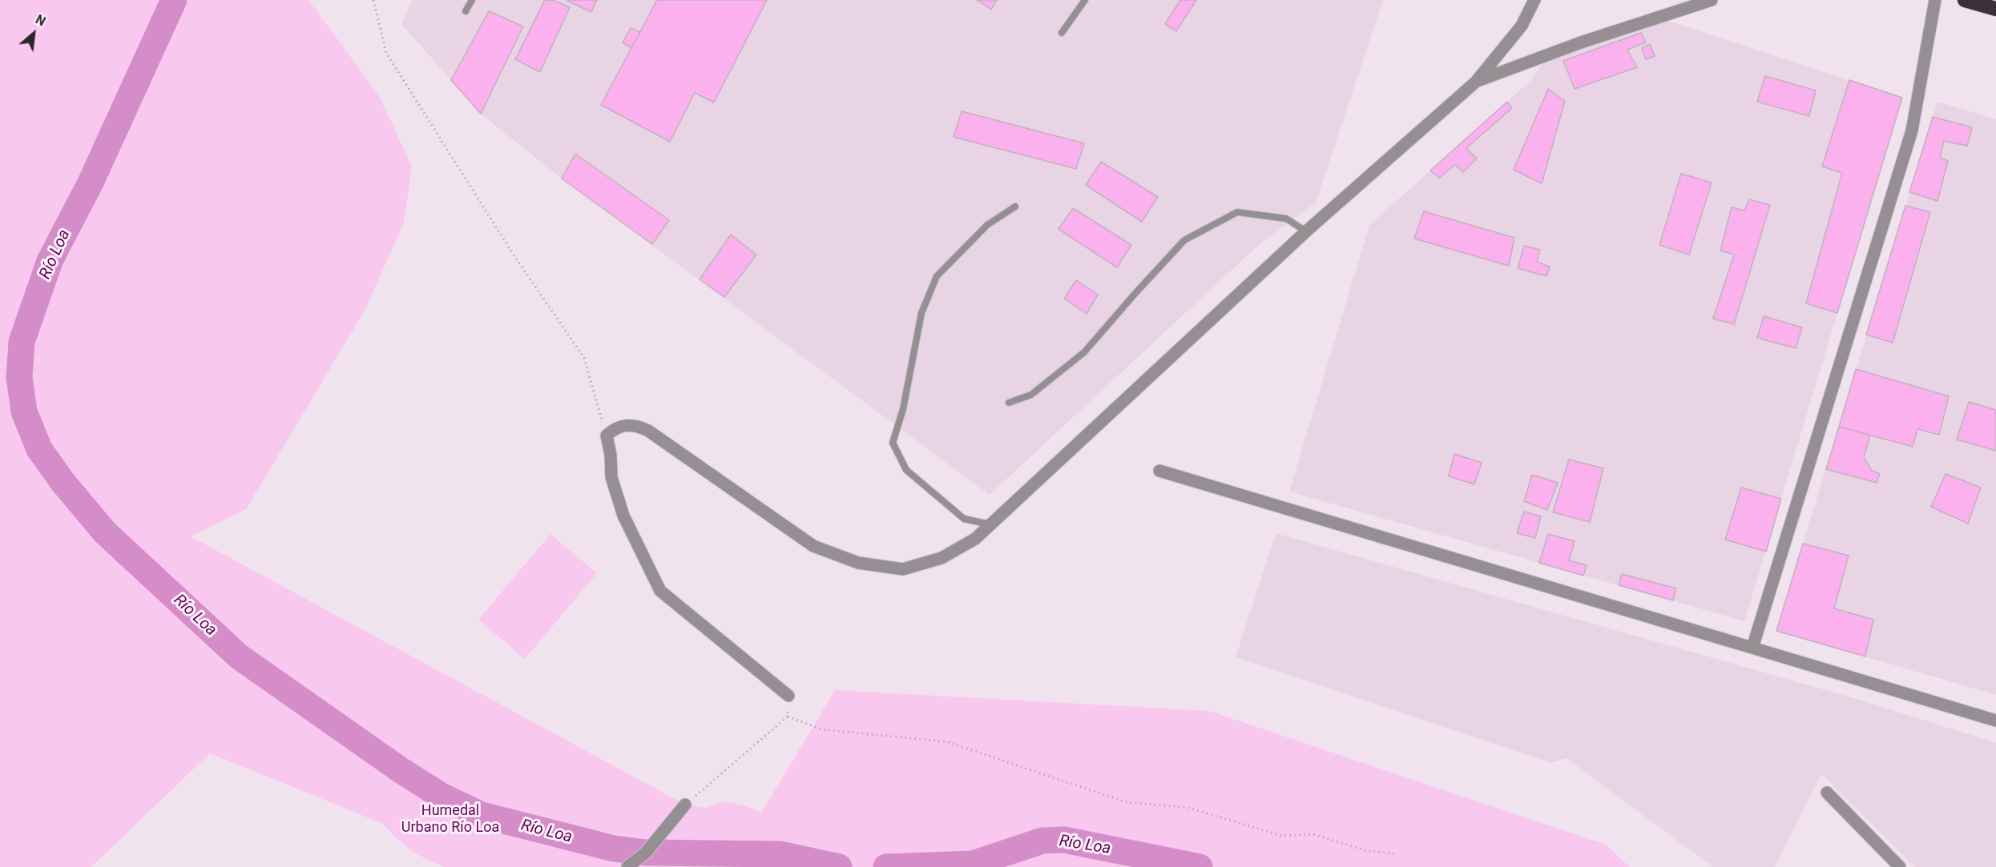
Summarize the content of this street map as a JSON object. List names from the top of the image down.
{
  "water": ["Río Loa"],
  "parks": ["Humedal Urbano Río Loa"],
  "north": "top right"
}
